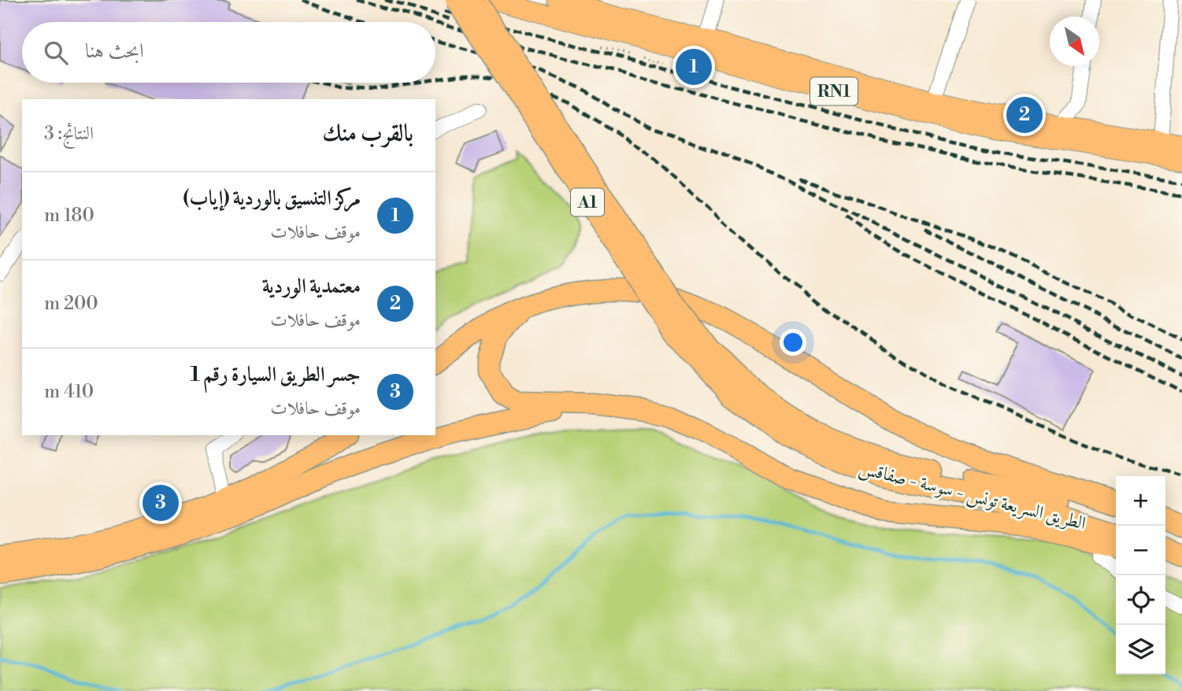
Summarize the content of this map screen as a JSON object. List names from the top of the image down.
{
  "streets": {
    "highway": ["A1", "الطريق السريعة تونس - سوسة - صفاقس"],
    "main road": ["RN1"]
  },
  "north": "bottom right",
  "page": {
    "search": "ابحث هنا",
    "pins": ["1", "2", "3"],
    "heading": ["بالقرب منك", "النتائج: 3"],
    "list": [
      {
        "mark": "1",
        "name": "مركز التنسيق بالوردية (إياب)",
        "note": "موقف حافلات",
        "value": "180 m"
      },
      {
        "mark": "2",
        "name": "معتمدية الوردية",
        "note": "موقف حافلات",
        "value": "200 m"
      },
      {
        "mark": "3",
        "name": "جسر الطريق السيارة رقم 1",
        "note": "موقف حافلات",
        "value": "410 m"
      }
    ],
    "map_buttons": ["+", "−"]
  }
}
